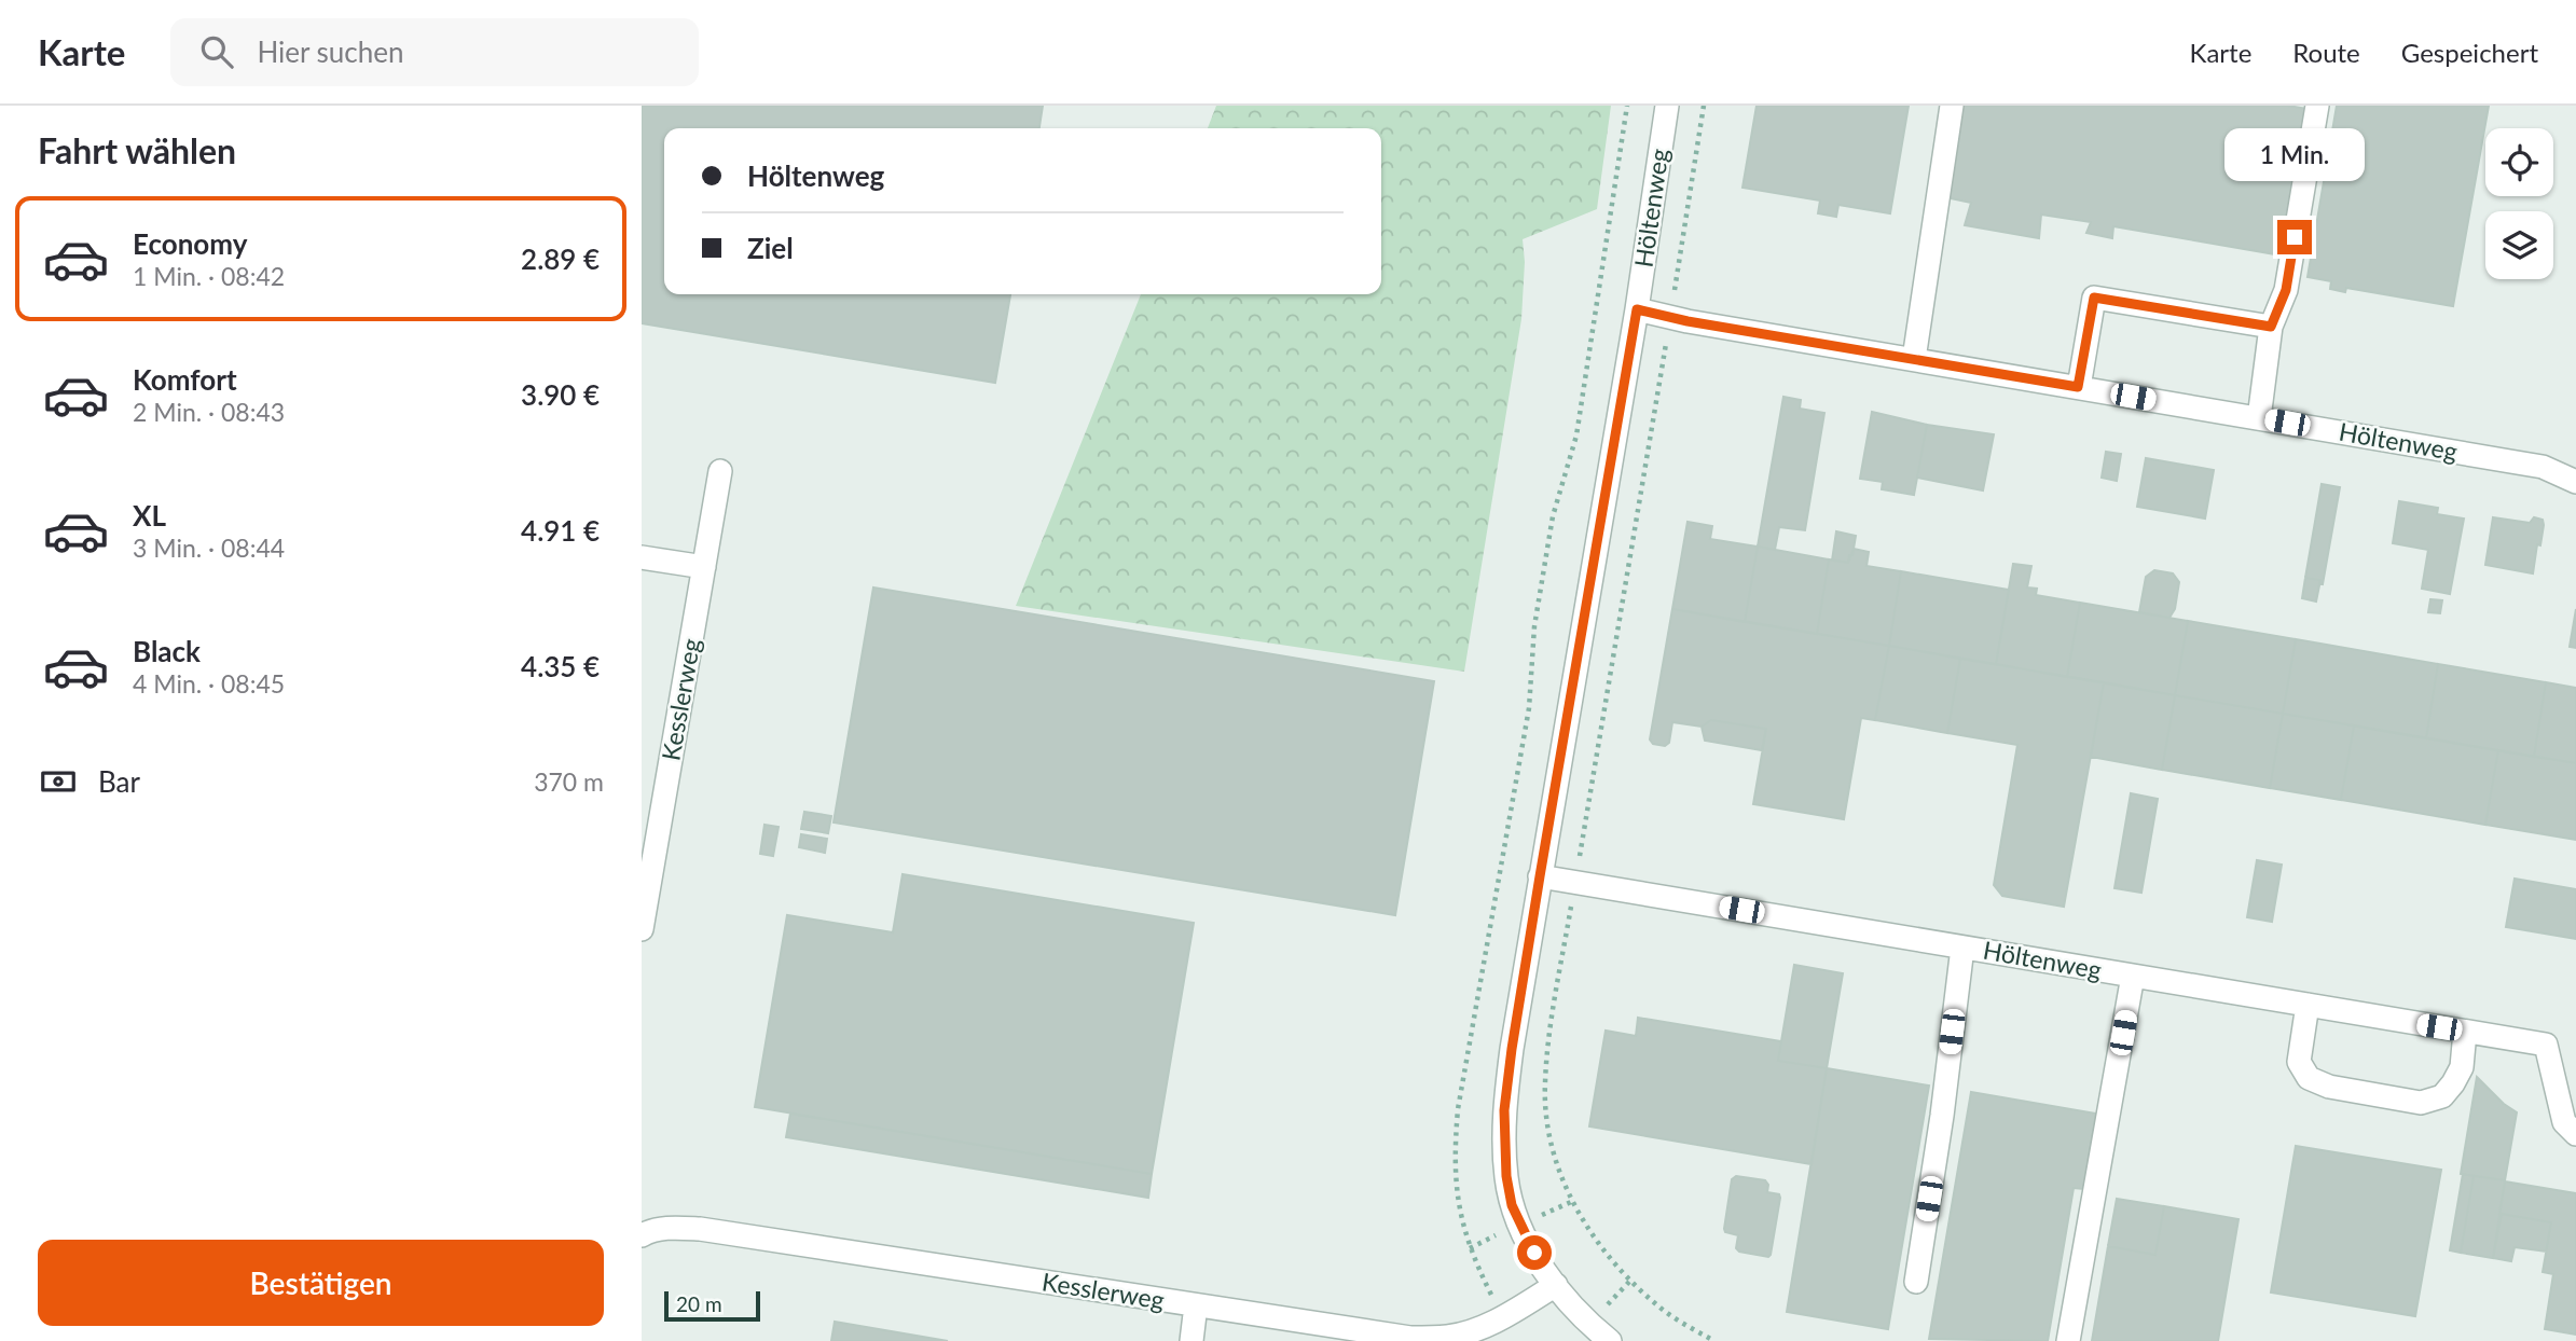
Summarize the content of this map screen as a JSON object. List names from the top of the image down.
{
  "streets": {
    "street": ["Höltenweg", "Kesslerweg"]
  },
  "crossings": [
    ["Höltenweg", "Kesslerweg"]
  ],
  "scale_bar": "20 m",
  "page": {
    "header": "Karte",
    "search": "Hier suchen",
    "nav": ["Karte", "Route", "Gespeichert"],
    "heading": "Fahrt wählen",
    "bubble": "1 Min.",
    "banner": ["Höltenweg", "Ziel"],
    "list": [
      {
        "name": "Economy",
        "note": "1 Min. · 08:42",
        "value": "2.89 €"
      },
      {
        "name": "Komfort",
        "note": "2 Min. · 08:43",
        "value": "3.90 €"
      },
      {
        "name": "XL",
        "note": "3 Min. · 08:44",
        "value": "4.91 €"
      },
      {
        "name": "Black",
        "note": "4 Min. · 08:45",
        "value": "4.35 €"
      }
    ],
    "pay": ["Bar", "370 m"],
    "buttons": "Bestätigen",
    "scale": "20 m"
  }
}
